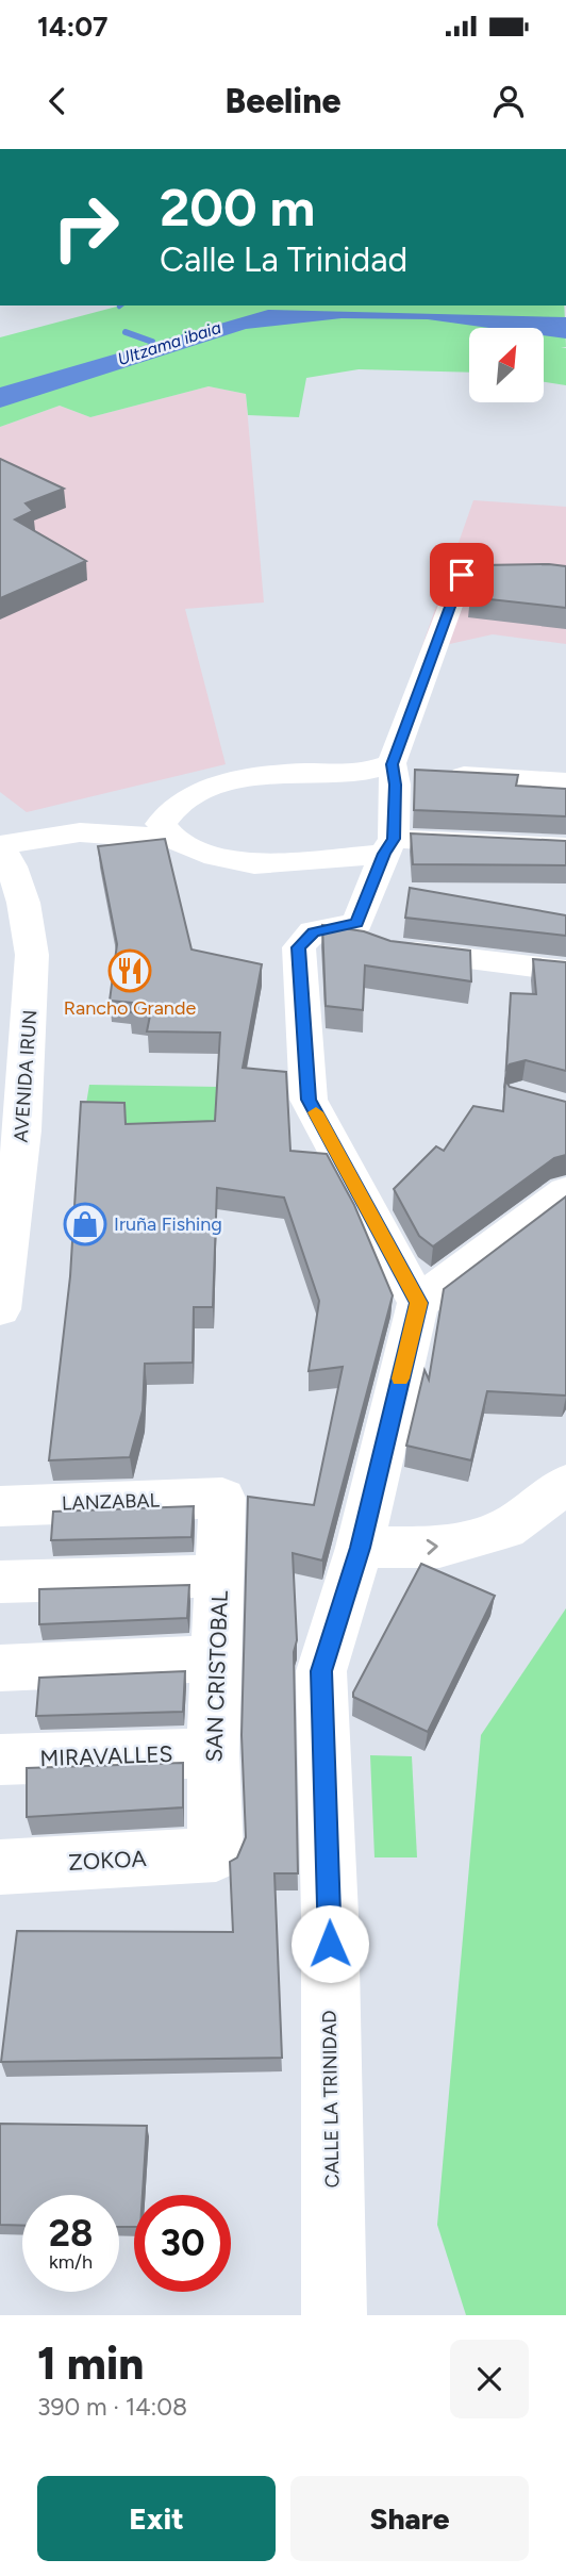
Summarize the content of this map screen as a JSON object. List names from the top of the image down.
{
  "streets": {
    "street": [
      "AVENIDA IRUN",
      "LANZABAL",
      "SAN CRISTOBAL",
      "MIRAVALLES",
      "ZOKOA",
      "CALLE LA TRINIDAD"
    ]
  },
  "crossings": [
    ["LANZABAL", "SAN CRISTOBAL"],
    ["SAN CRISTOBAL", "MIRAVALLES"],
    ["SAN CRISTOBAL", "ZOKOA"]
  ],
  "water": ["Ultzama ibaia"],
  "places": {
    "restaurant": ["Rancho Grande"],
    "shop": ["Iruña Fishing"]
  },
  "north": "top right",
  "page": {
    "status": "14:07",
    "header": "Beeline",
    "turn": ["200 m", "Calle La Trinidad"],
    "speed": "28 km/h",
    "limit": "30",
    "heading": ["1 min", "390 m · 14:08"],
    "buttons": ["Exit", "Share"]
  }
}
